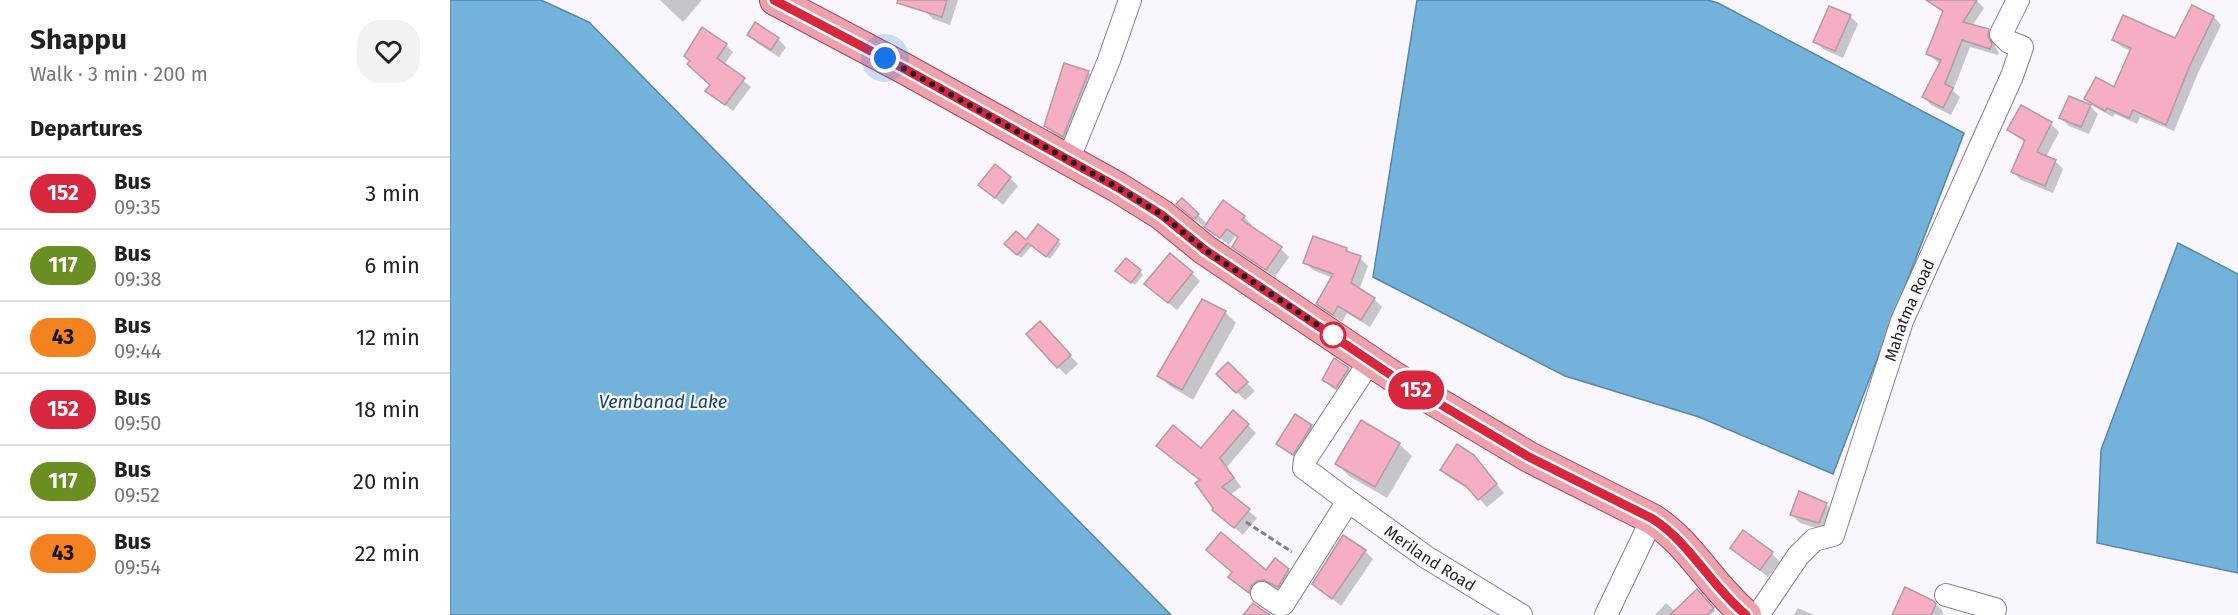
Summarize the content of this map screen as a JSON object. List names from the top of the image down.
{
  "streets": {
    "street": ["Mahatma Road", "Meriland Road"]
  },
  "water": ["Vembanad Lake"],
  "lines": ["bus line 152"],
  "page": {
    "heading": [
      ["Shappu", "Walk · 3 min · 200 m"],
      "Departures"
    ],
    "on_map": "152",
    "list": [
      {
        "mark": "152",
        "name": "Bus",
        "note": "09:35",
        "value": "3 min"
      },
      {
        "mark": "117",
        "name": "Bus",
        "note": "09:38",
        "value": "6 min"
      },
      {
        "mark": "43",
        "name": "Bus",
        "note": "09:44",
        "value": "12 min"
      },
      {
        "mark": "152",
        "name": "Bus",
        "note": "09:50",
        "value": "18 min"
      },
      {
        "mark": "117",
        "name": "Bus",
        "note": "09:52",
        "value": "20 min"
      },
      {
        "mark": "43",
        "name": "Bus",
        "note": "09:54",
        "value": "22 min"
      }
    ]
  }
}
